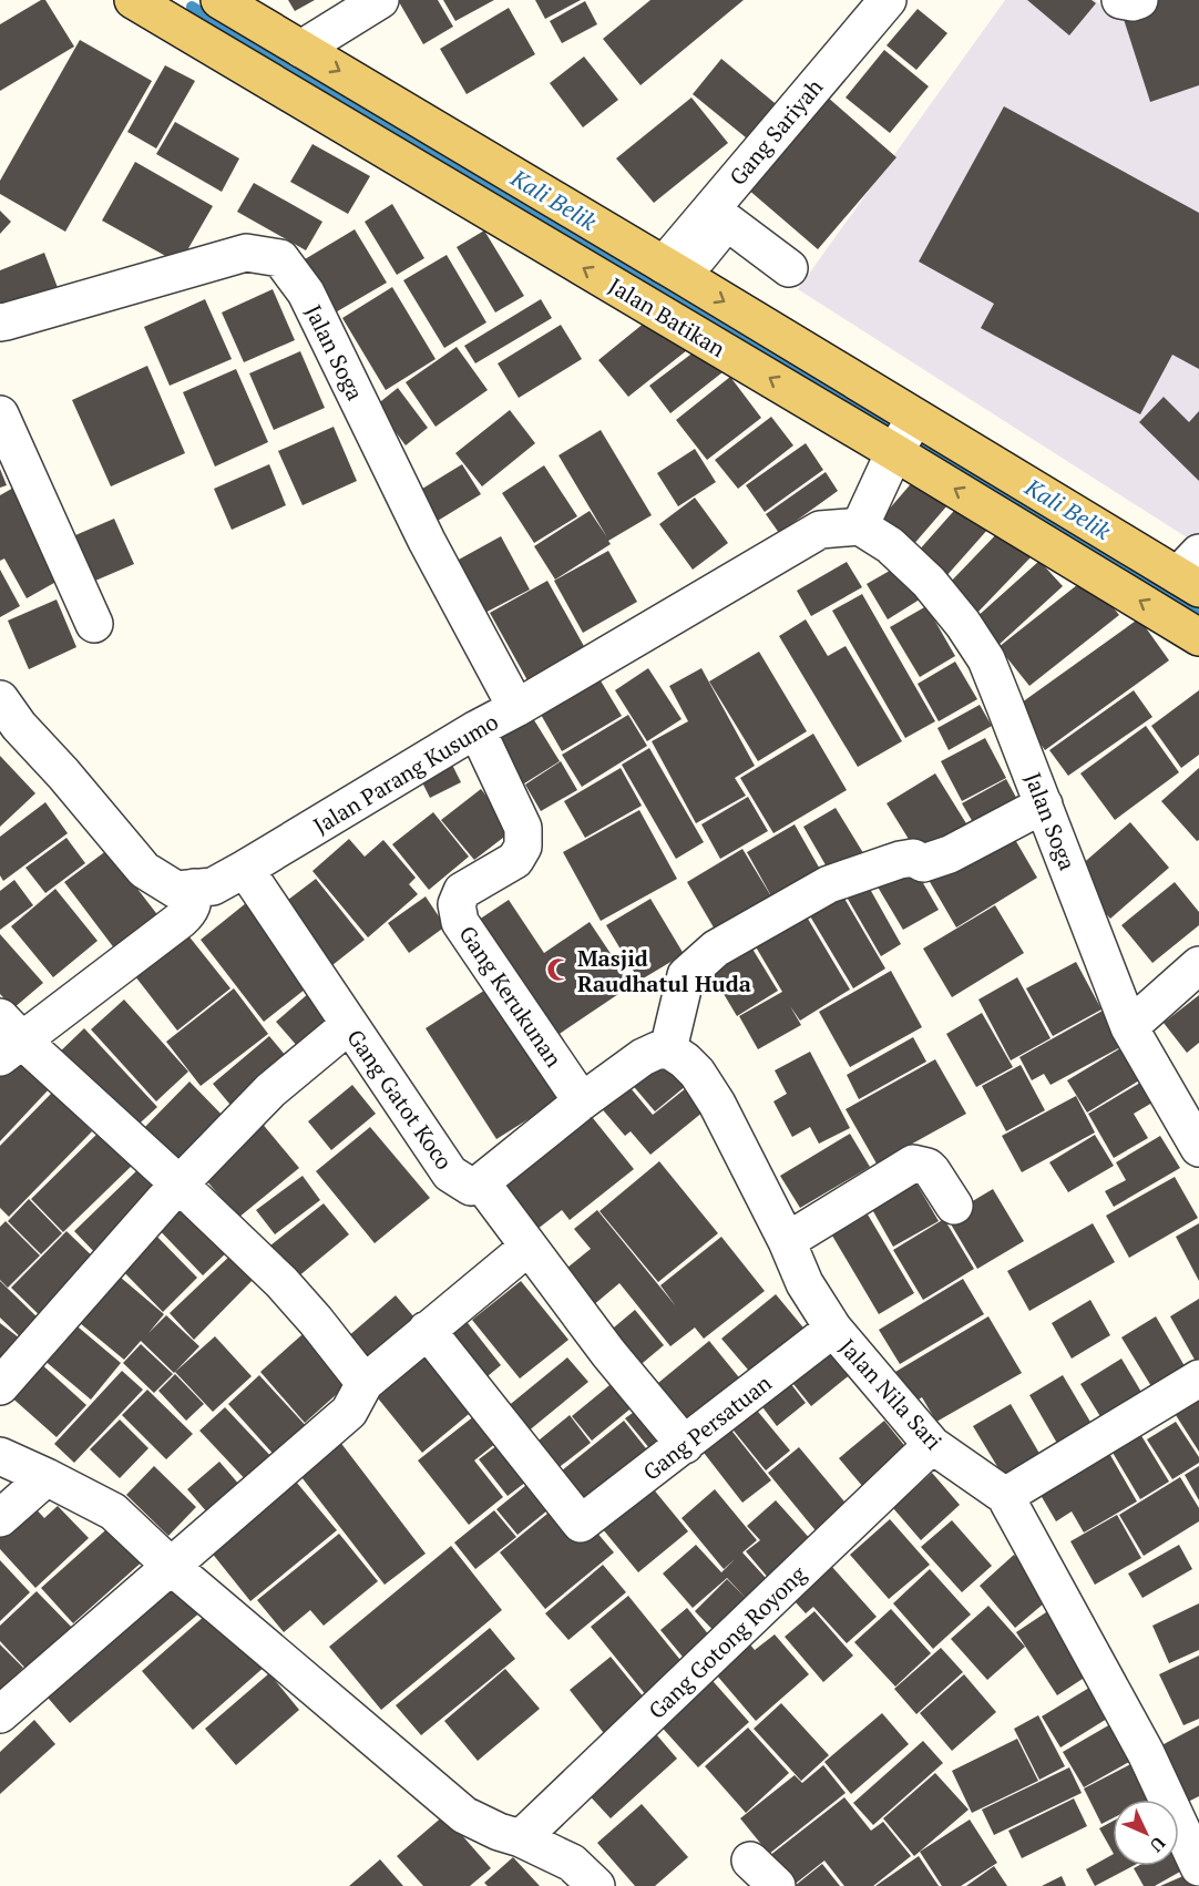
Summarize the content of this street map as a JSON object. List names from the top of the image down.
{
  "streets": {
    "main road": ["Jalan Batikan"],
    "street": [
      "Gang Sariyah",
      "Jalan Soga",
      "Jalan Parang Kusumo",
      "Gang Kerukunan",
      "Gang Gatot Koco",
      "Jalan Nila Sari",
      "Gang Persatuan",
      "Gang Gotong Royong"
    ]
  },
  "crossings": [
    ["Gang Sariyah", "Jalan Batikan"],
    ["Jalan Soga", "Jalan Parang Kusumo"],
    ["Jalan Parang Kusumo", "Gang Kerukunan"],
    ["Jalan Parang Kusumo", "Gang Gatot Koco"],
    ["Jalan Nila Sari", "Gang Persatuan"],
    ["Jalan Nila Sari", "Gang Gotong Royong"]
  ],
  "water": ["Kali Belik"],
  "places": {
    "mosque": ["Masjid Raudhatul Huda"]
  },
  "north": "bottom right"
}
